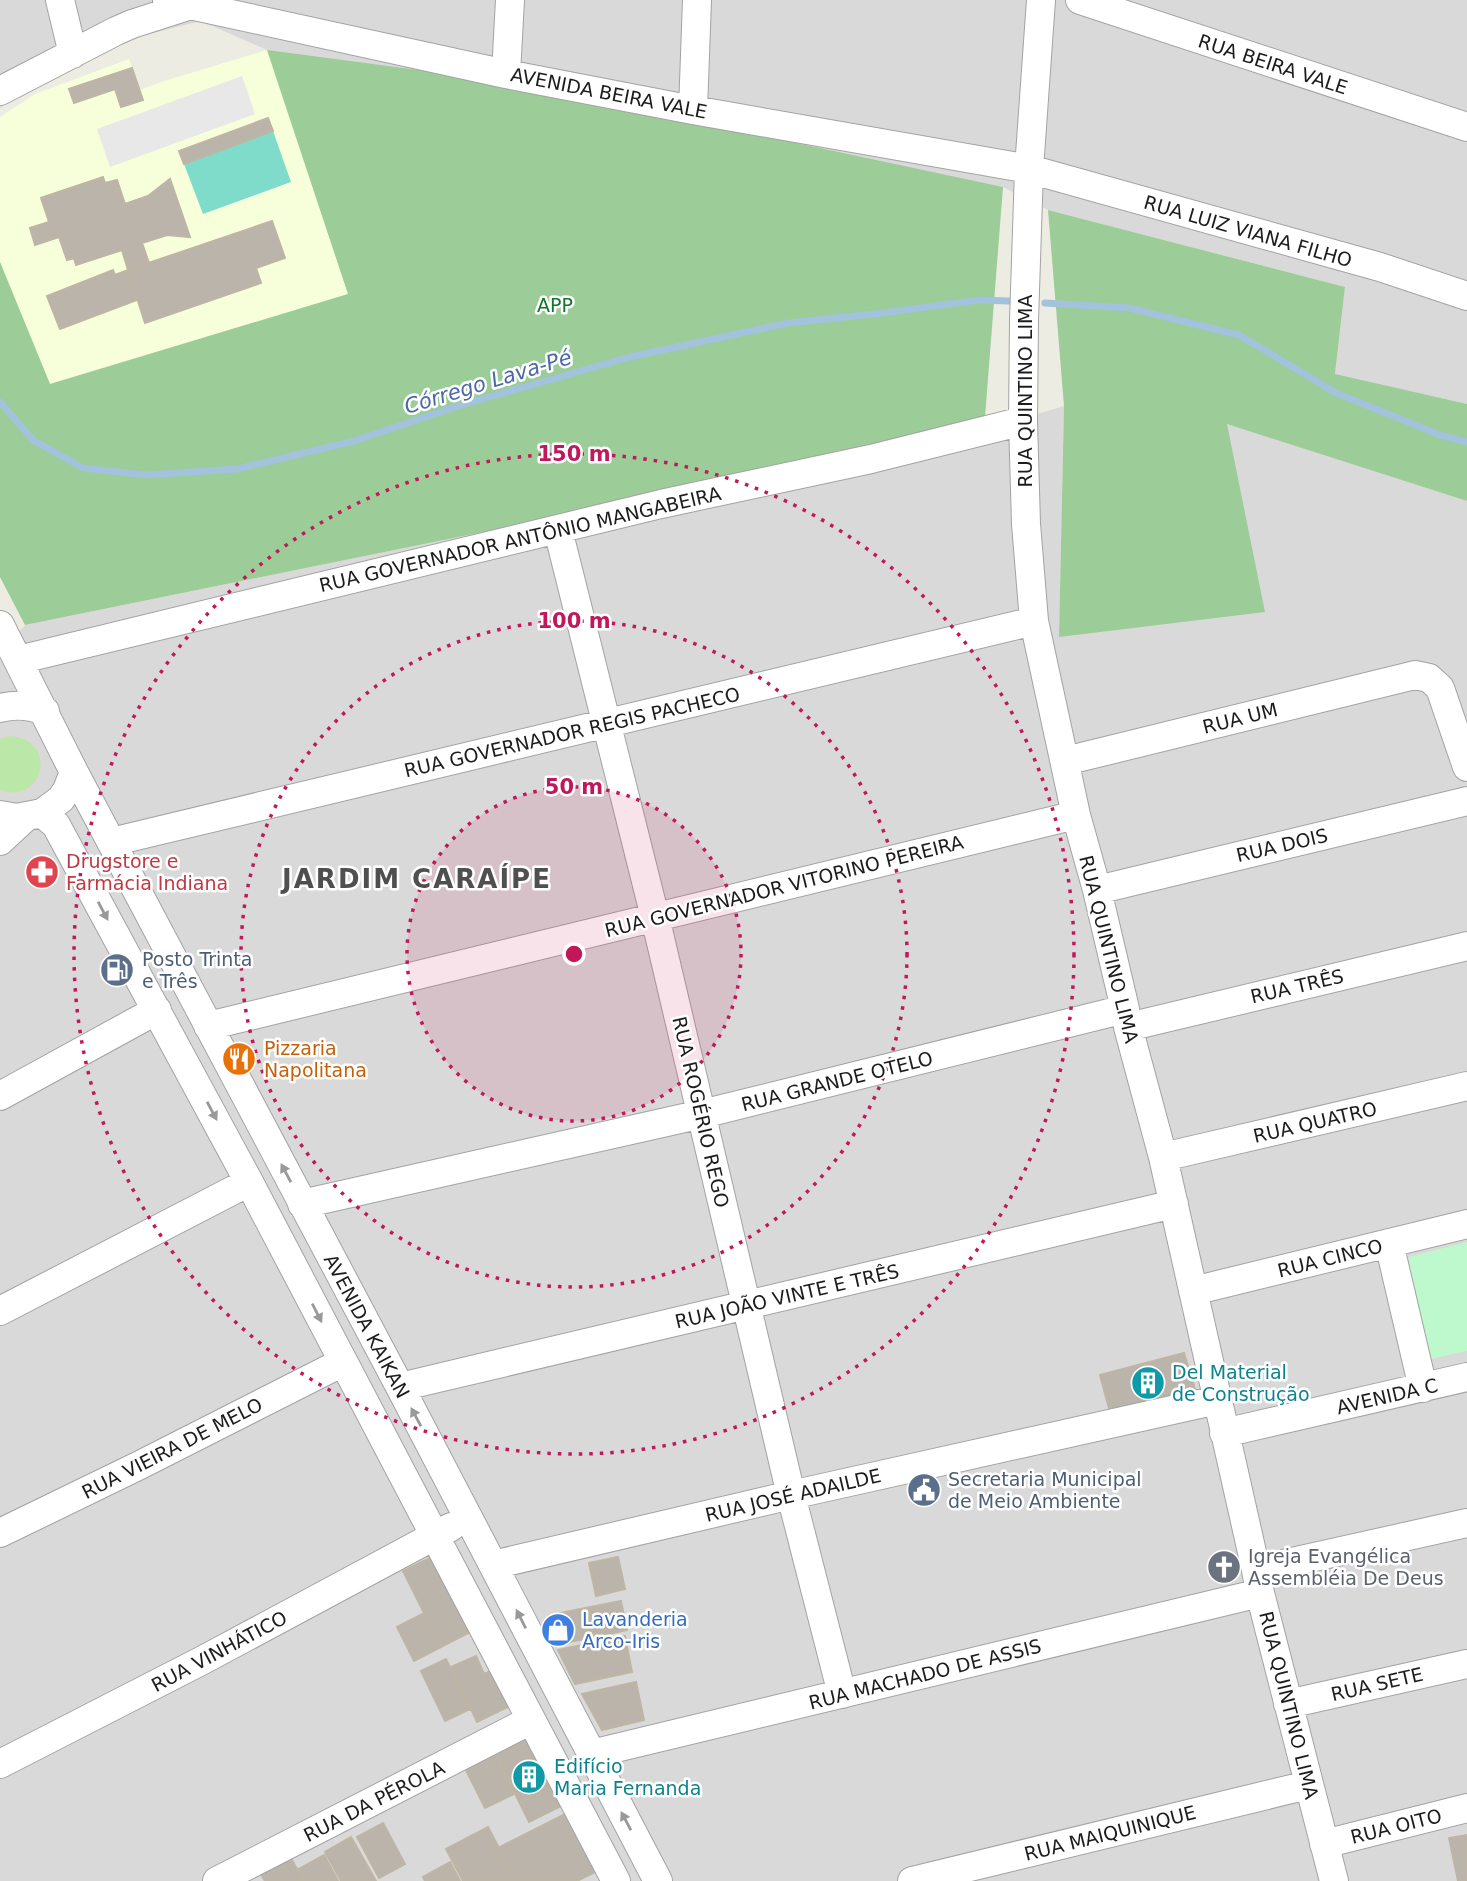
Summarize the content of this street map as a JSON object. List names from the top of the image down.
{
  "streets": {
    "street": [
      "RUA BEIRA VALE",
      "AVENIDA BEIRA VALE",
      "RUA LUIZ VIANA FILHO",
      "RUA QUINTINO LIMA",
      "RUA GOVERNADOR ANTÔNIO MANGABEIRA",
      "RUA UM",
      "RUA GOVERNADOR REGIS PACHECO",
      "RUA DOIS",
      "RUA GOVERNADOR VITORINO PEREIRA",
      "RUA TRÊS",
      "RUA GRANDE OTELO",
      "RUA ROGÉRIO REGO",
      "RUA QUATRO",
      "RUA CINCO",
      "RUA JOÃO VINTE E TRÊS",
      "AVENIDA KAIKAN",
      "AVENIDA C",
      "RUA VIEIRA DE MELO",
      "RUA JOSÉ ADAILDE",
      "RUA VINHÁTICO",
      "RUA MACHADO DE ASSIS",
      "RUA SETE",
      "RUA DA PÉROLA",
      "RUA OITO",
      "RUA MAIQUINIQUE"
    ]
  },
  "crossings": [
    ["AVENIDA BEIRA VALE", "RUA LUIZ VIANA FILHO"],
    ["AVENIDA BEIRA VALE", "RUA QUINTINO LIMA"],
    ["RUA LUIZ VIANA FILHO", "RUA QUINTINO LIMA"],
    ["RUA QUINTINO LIMA", "RUA GOVERNADOR ANTÔNIO MANGABEIRA"],
    ["RUA QUINTINO LIMA", "RUA UM"],
    ["RUA QUINTINO LIMA", "RUA GOVERNADOR REGIS PACHECO"],
    ["RUA QUINTINO LIMA", "RUA DOIS"],
    ["RUA QUINTINO LIMA", "RUA GOVERNADOR VITORINO PEREIRA"],
    ["RUA QUINTINO LIMA", "RUA TRÊS"],
    ["RUA QUINTINO LIMA", "RUA GRANDE OTELO"],
    ["RUA QUINTINO LIMA", "RUA QUATRO"],
    ["RUA QUINTINO LIMA", "RUA CINCO"],
    ["RUA QUINTINO LIMA", "RUA JOÃO VINTE E TRÊS"],
    ["RUA QUINTINO LIMA", "AVENIDA C"],
    ["RUA QUINTINO LIMA", "RUA JOSÉ ADAILDE"],
    ["RUA QUINTINO LIMA", "RUA MACHADO DE ASSIS"],
    ["RUA QUINTINO LIMA", "RUA SETE"],
    ["RUA QUINTINO LIMA", "RUA OITO"],
    ["RUA QUINTINO LIMA", "RUA MAIQUINIQUE"],
    ["RUA GOVERNADOR ANTÔNIO MANGABEIRA", "RUA ROGÉRIO REGO"],
    ["RUA GOVERNADOR ANTÔNIO MANGABEIRA", "AVENIDA KAIKAN"],
    ["RUA GOVERNADOR REGIS PACHECO", "RUA ROGÉRIO REGO"],
    ["RUA GOVERNADOR REGIS PACHECO", "AVENIDA KAIKAN"],
    ["RUA GOVERNADOR VITORINO PEREIRA", "RUA ROGÉRIO REGO"],
    ["RUA GOVERNADOR VITORINO PEREIRA", "AVENIDA KAIKAN"],
    ["RUA TRÊS", "RUA GRANDE OTELO"],
    ["RUA GRANDE OTELO", "RUA ROGÉRIO REGO"],
    ["RUA GRANDE OTELO", "AVENIDA KAIKAN"],
    ["RUA ROGÉRIO REGO", "RUA JOÃO VINTE E TRÊS"],
    ["RUA ROGÉRIO REGO", "RUA JOSÉ ADAILDE"],
    ["RUA ROGÉRIO REGO", "RUA MACHADO DE ASSIS"],
    ["RUA JOÃO VINTE E TRÊS", "AVENIDA KAIKAN"],
    ["AVENIDA KAIKAN", "RUA VIEIRA DE MELO"],
    ["AVENIDA KAIKAN", "RUA JOSÉ ADAILDE"],
    ["AVENIDA KAIKAN", "RUA VINHÁTICO"],
    ["AVENIDA KAIKAN", "RUA MACHADO DE ASSIS"],
    ["AVENIDA KAIKAN", "RUA DA PÉROLA"]
  ],
  "districts": ["JARDIM CARAÍPE"],
  "water": ["Córrego Lava-Pé"],
  "parks": ["APP"],
  "places": {
    "pharmacy": ["Drugstore e Farmácia Indiana"],
    "fuel station": ["Posto Trinta e Três"],
    "restaurant": ["Pizzaria Napolitana"],
    "building": ["Del Material de Construção", "Edifício Maria Fernanda"],
    "public building": ["Secretaria Municipal de Meio Ambiente"],
    "church": ["Igreja Evangélica Assembléia De Deus"],
    "shop": ["Lavanderia Arco-Iris"]
  },
  "rings": ["150 m", "100 m", "50 m"]
}
